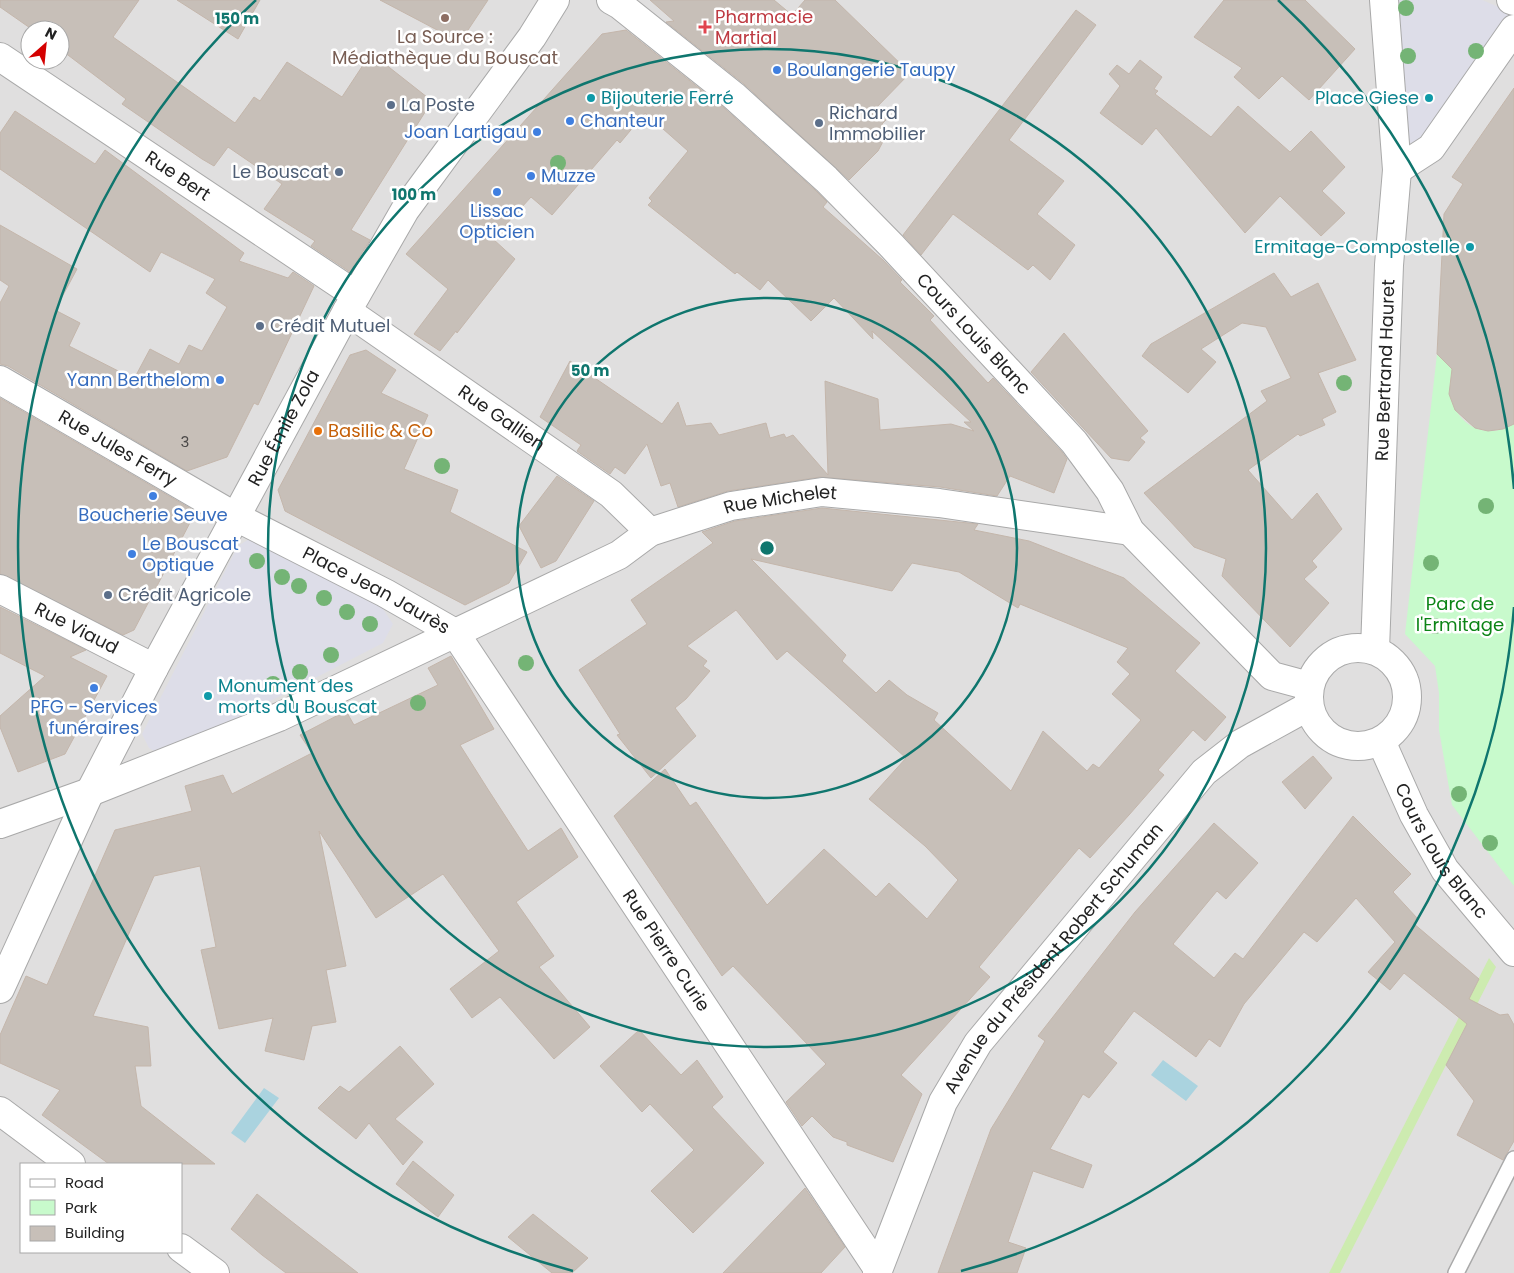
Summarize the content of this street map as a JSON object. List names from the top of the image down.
{
  "streets": {
    "street": [
      "Rue Bert",
      "Cours Louis Blanc",
      "Rue Bertrand Hauret",
      "Rue Gallien",
      "Rue Émile Zola",
      "Rue Jules Ferry",
      "Rue Michelet",
      "Place Jean Jaurès",
      "Rue Viaud",
      "Rue Pierre Curie",
      "Avenue du Président Robert Schuman"
    ]
  },
  "crossings": [
    ["Rue Bert", "Rue Gallien"],
    ["Rue Bert", "Rue Émile Zola"],
    ["Cours Louis Blanc", "Rue Bertrand Hauret"],
    ["Cours Louis Blanc", "Rue Michelet"],
    ["Cours Louis Blanc", "Avenue du Président Robert Schuman"],
    ["Rue Bertrand Hauret", "Avenue du Président Robert Schuman"],
    ["Rue Gallien", "Rue Émile Zola"],
    ["Rue Gallien", "Rue Michelet"],
    ["Rue Émile Zola", "Rue Jules Ferry"],
    ["Rue Émile Zola", "Place Jean Jaurès"],
    ["Rue Émile Zola", "Rue Viaud"],
    ["Rue Jules Ferry", "Place Jean Jaurès"],
    ["Rue Michelet", "Place Jean Jaurès"],
    ["Rue Michelet", "Rue Pierre Curie"],
    ["Place Jean Jaurès", "Rue Pierre Curie"],
    ["Rue Pierre Curie", "Avenue du Président Robert Schuman"]
  ],
  "parks": ["Parc de l'Ermitage"],
  "places": {
    "other": [
      "La Source : Médiathèque du Bouscat",
      "Boulangerie Taupy",
      "Bijouterie Ferré",
      "Place Giese",
      "La Poste",
      "Chanteur",
      "Richard Immobilier",
      "Joan Lartigau",
      "Le Bouscat",
      "Muzze",
      "Lissac Opticien",
      "Ermitage-Compostelle",
      "Crédit Mutuel",
      "Yann Berthelom",
      "Basilic & Co",
      "Boucherie Seuve",
      "Le Bouscat Optique",
      "Crédit Agricole",
      "PFG - Services funéraires",
      "Monument des morts du Bouscat"
    ],
    "health": ["Pharmacie Martial"]
  },
  "house_numbers": ["3"],
  "legend": ["Road", "Park", "Building"],
  "north": "top right",
  "rings": ["150 m", "100 m", "50 m"]
}
